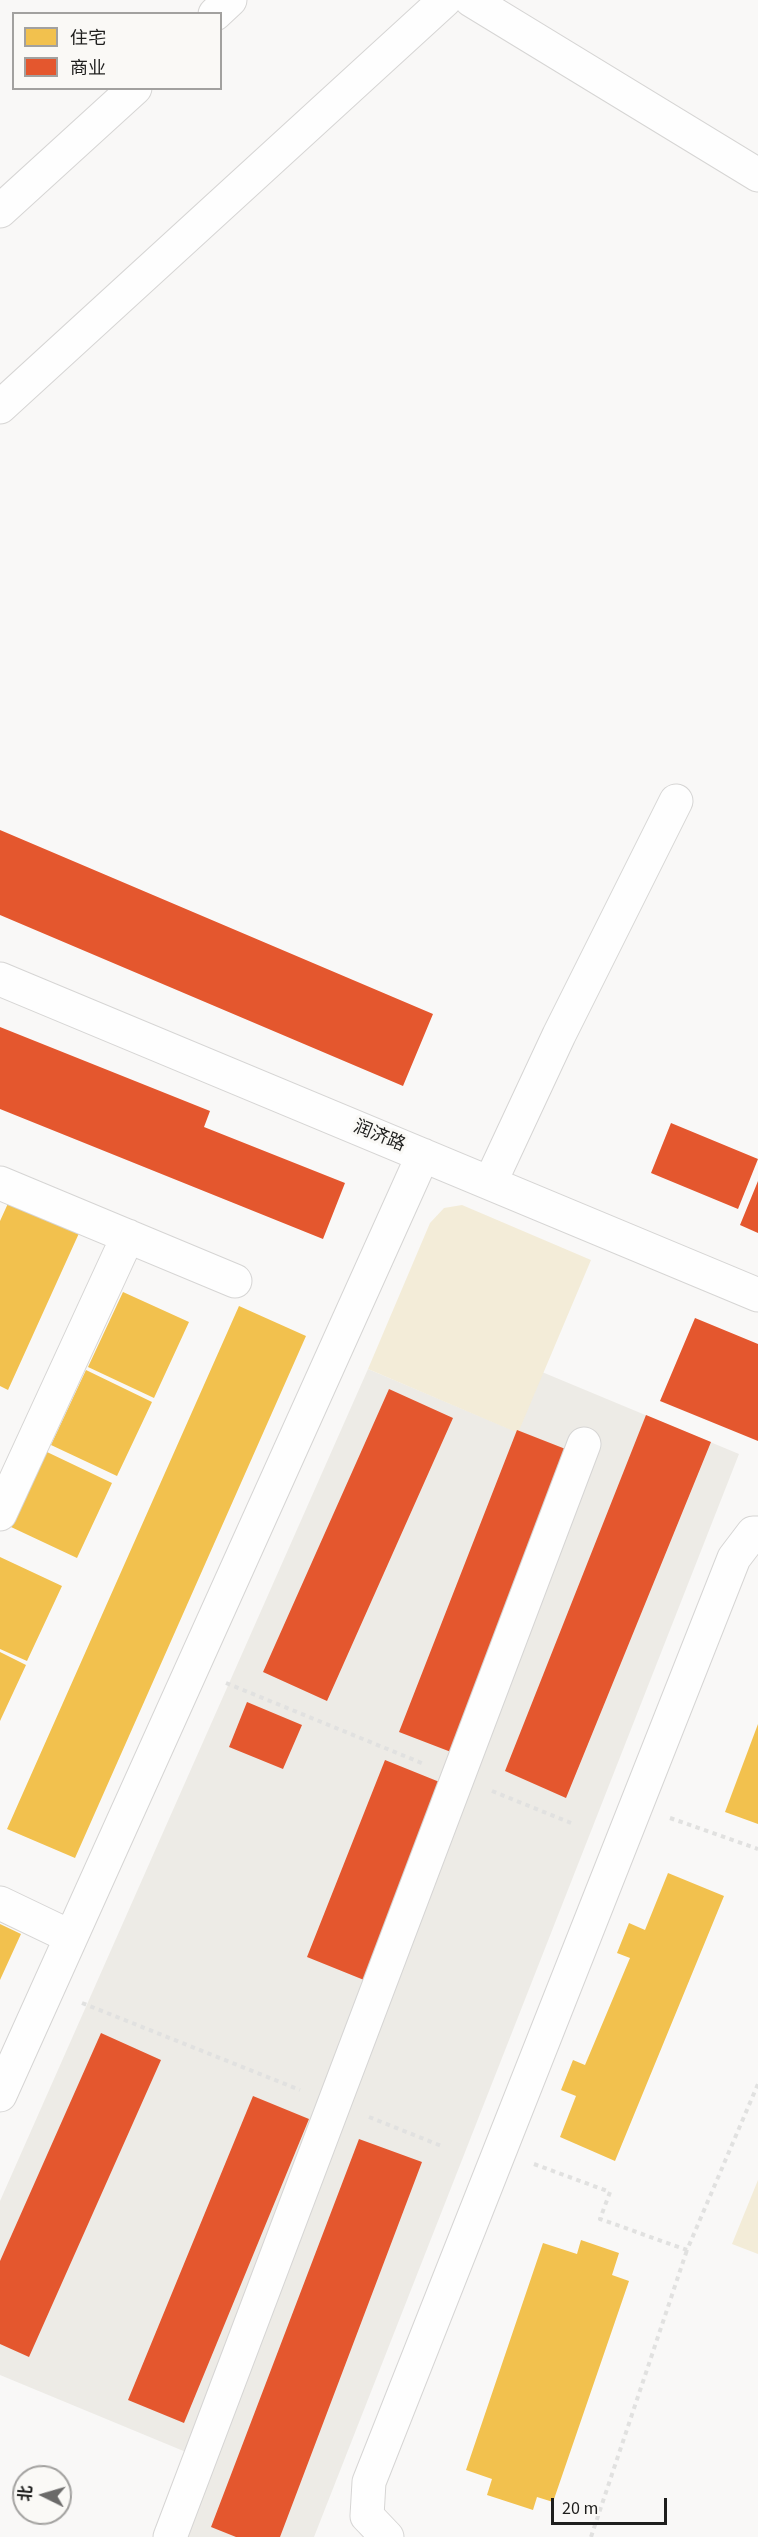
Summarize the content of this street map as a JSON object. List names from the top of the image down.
{
  "streets": {
    "street": ["润济路"]
  },
  "legend": ["住宅", "商业"],
  "scale_bar": "20 m",
  "north": "left"
}
